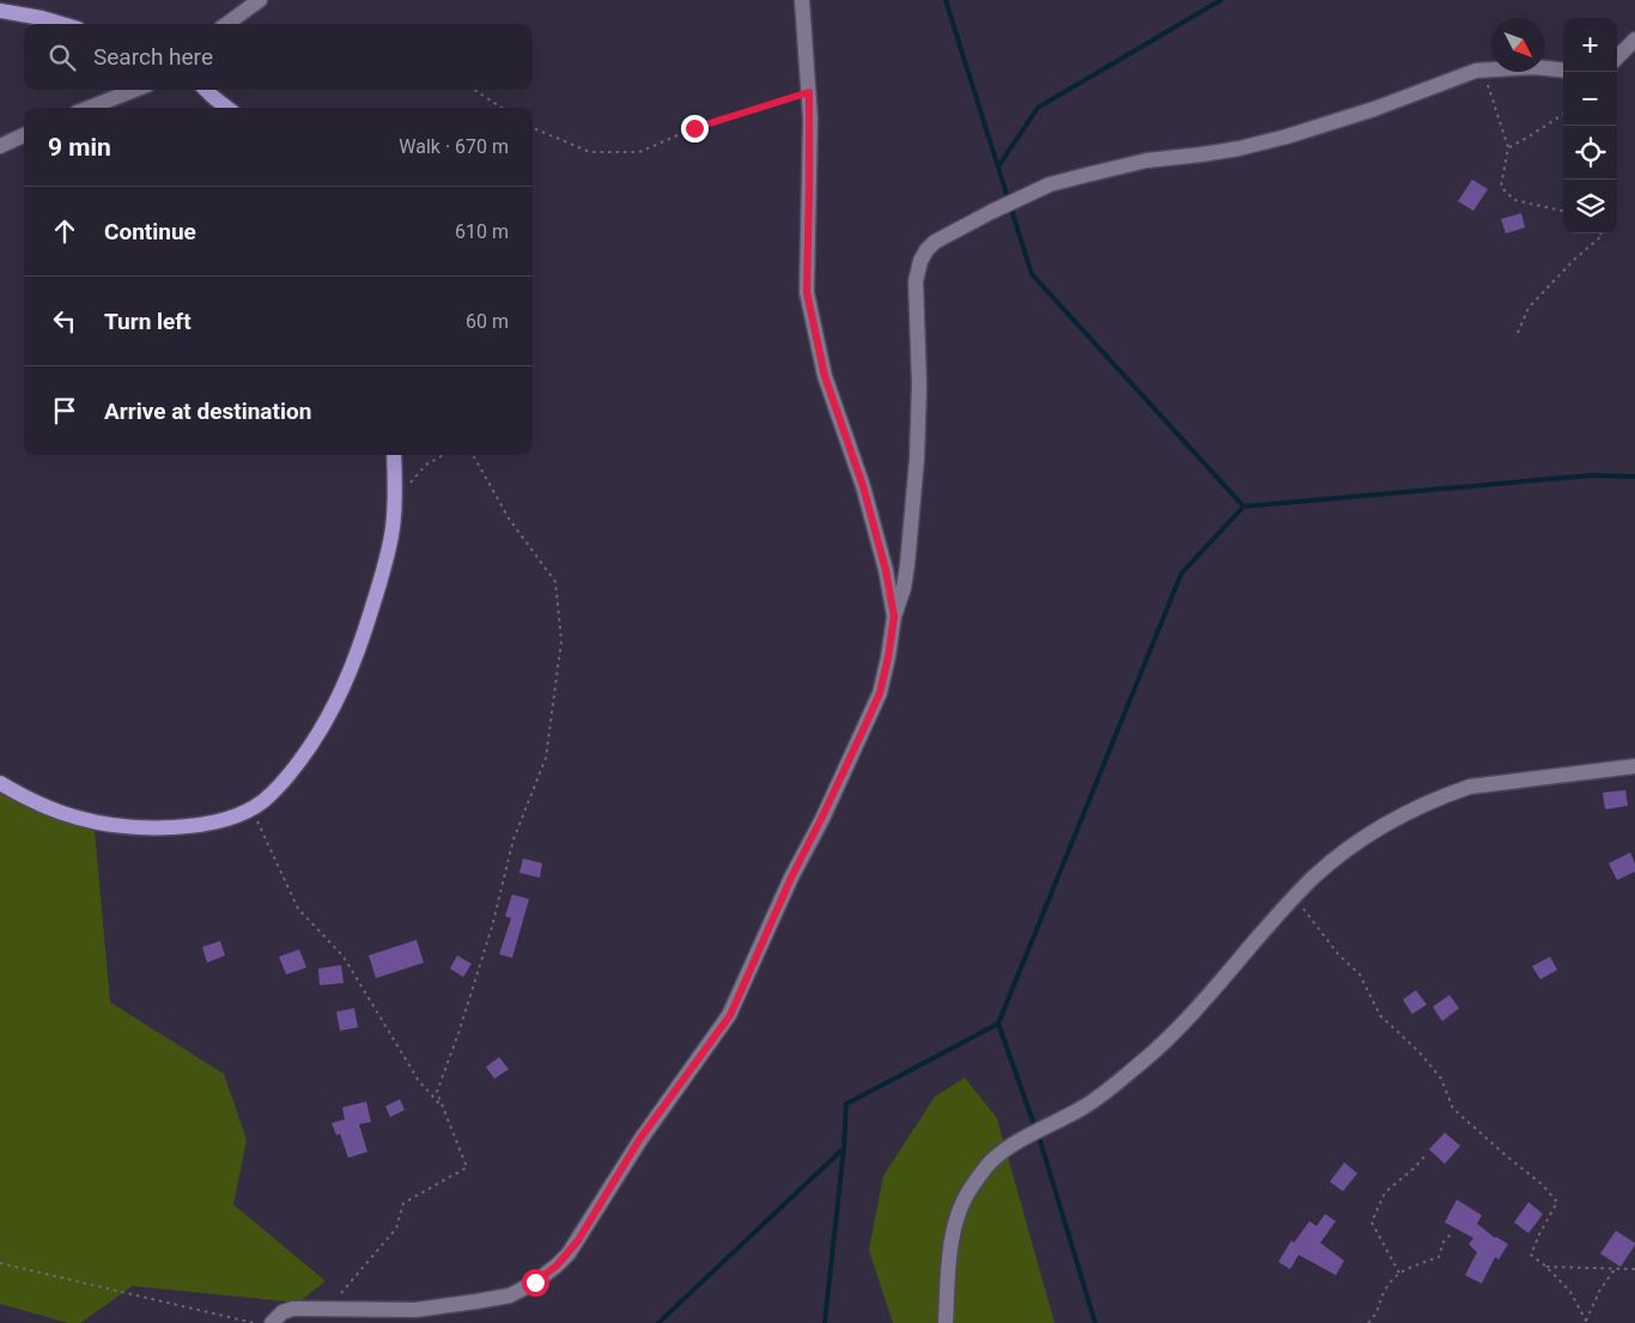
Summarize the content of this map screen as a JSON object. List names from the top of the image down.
{
  "north": "bottom right",
  "page": {
    "map_buttons": ["+", "−"],
    "search": "Search here",
    "heading": ["9 min", "Walk · 670 m"],
    "list": [
      ["Continue", "610 m"],
      ["Turn left", "60 m"],
      "Arrive at destination"
    ]
  }
}
